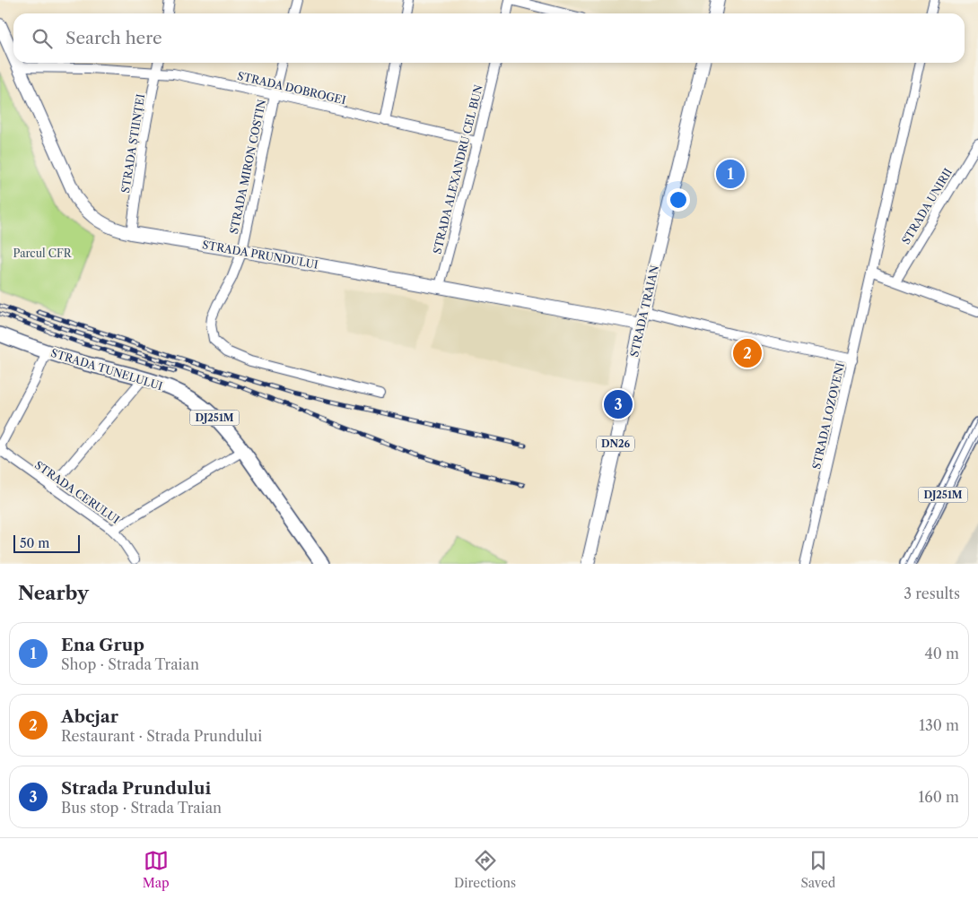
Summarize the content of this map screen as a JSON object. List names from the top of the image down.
{
  "streets": {
    "highway": ["STRADA TUNELULUI", "DJ251M"],
    "main road": ["STRADA PRUNDULUI", "STRADA TRAIAN", "DN26"],
    "street": [
      "STRADA DOBROGEI",
      "STRADA ȘTIINȚEI",
      "STRADA MIRON COSTIN",
      "STRADA ALEXANDRU CEL BUN",
      "STRADA UNIRII",
      "STRADA LOZOVENI",
      "STRADA CERULUI"
    ]
  },
  "crossings": [
    ["STRADA DOBROGEI", "STRADA ȘTIINȚEI"],
    ["STRADA DOBROGEI", "STRADA MIRON COSTIN"],
    ["STRADA DOBROGEI", "STRADA ALEXANDRU CEL BUN"],
    ["STRADA DOBROGEI", "STRADA PRUNDULUI"],
    ["STRADA ȘTIINȚEI", "STRADA PRUNDULUI"],
    ["STRADA MIRON COSTIN", "STRADA PRUNDULUI"],
    ["STRADA ALEXANDRU CEL BUN", "STRADA PRUNDULUI"],
    ["STRADA PRUNDULUI", "STRADA TRAIAN"],
    ["STRADA PRUNDULUI", "STRADA LOZOVENI"],
    ["STRADA TUNELULUI", "STRADA CERULUI"]
  ],
  "parks": ["Parcul CFR"],
  "scale_bar": "50 m",
  "page": {
    "search": "Search here",
    "pins": ["1", "2", "3"],
    "scale": "50 m",
    "heading": ["Nearby", "3 results"],
    "list": [
      {
        "mark": "1",
        "name": "Ena Grup",
        "note": "Shop · Strada Traian",
        "value": "40 m"
      },
      {
        "mark": "2",
        "name": "Abcjar",
        "note": "Restaurant · Strada Prundului",
        "value": "130 m"
      },
      {
        "mark": "3",
        "name": "Strada Prundului",
        "note": "Bus stop · Strada Traian",
        "value": "160 m"
      }
    ],
    "nav": ["Map", "Directions", "Saved"]
  }
}
